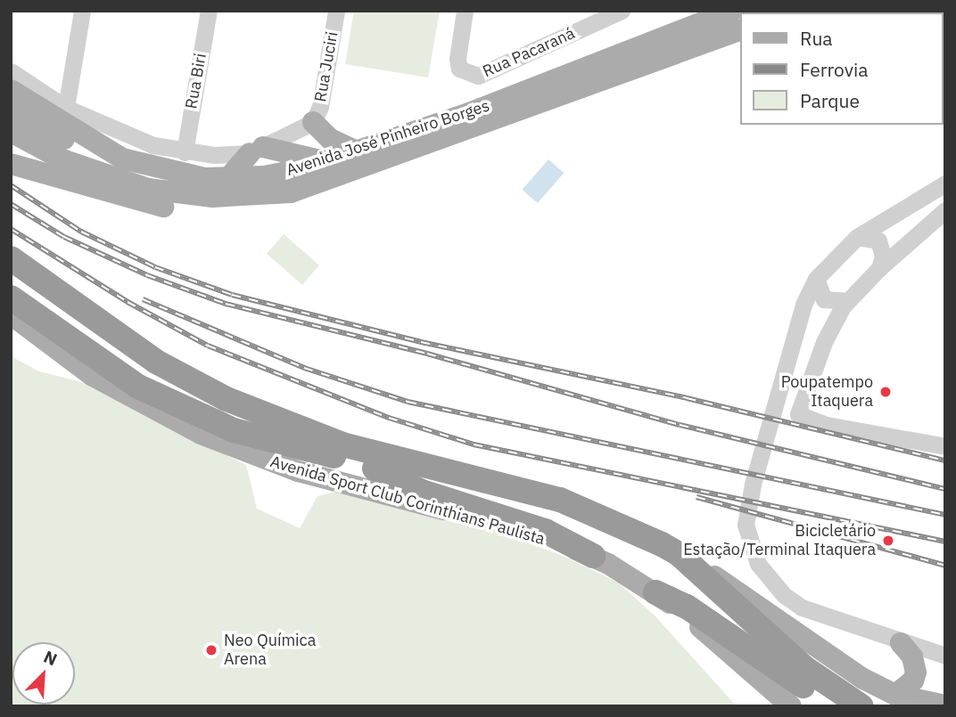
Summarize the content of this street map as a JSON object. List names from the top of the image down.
{
  "streets": {
    "highway": ["Avenida Sport Club Corinthians Paulista"],
    "main road": ["Avenida José Pinheiro Borges"],
    "street": ["Rua Pacaraná", "Rua Juciri", "Rua Biri"]
  },
  "places": ["Poupatempo Itaquera", "Bicicletário Estação/Terminal Itaquera", "Neo Química Arena"],
  "legend": ["Rua", "Ferrovia", "Parque"],
  "north": "top right"
}
